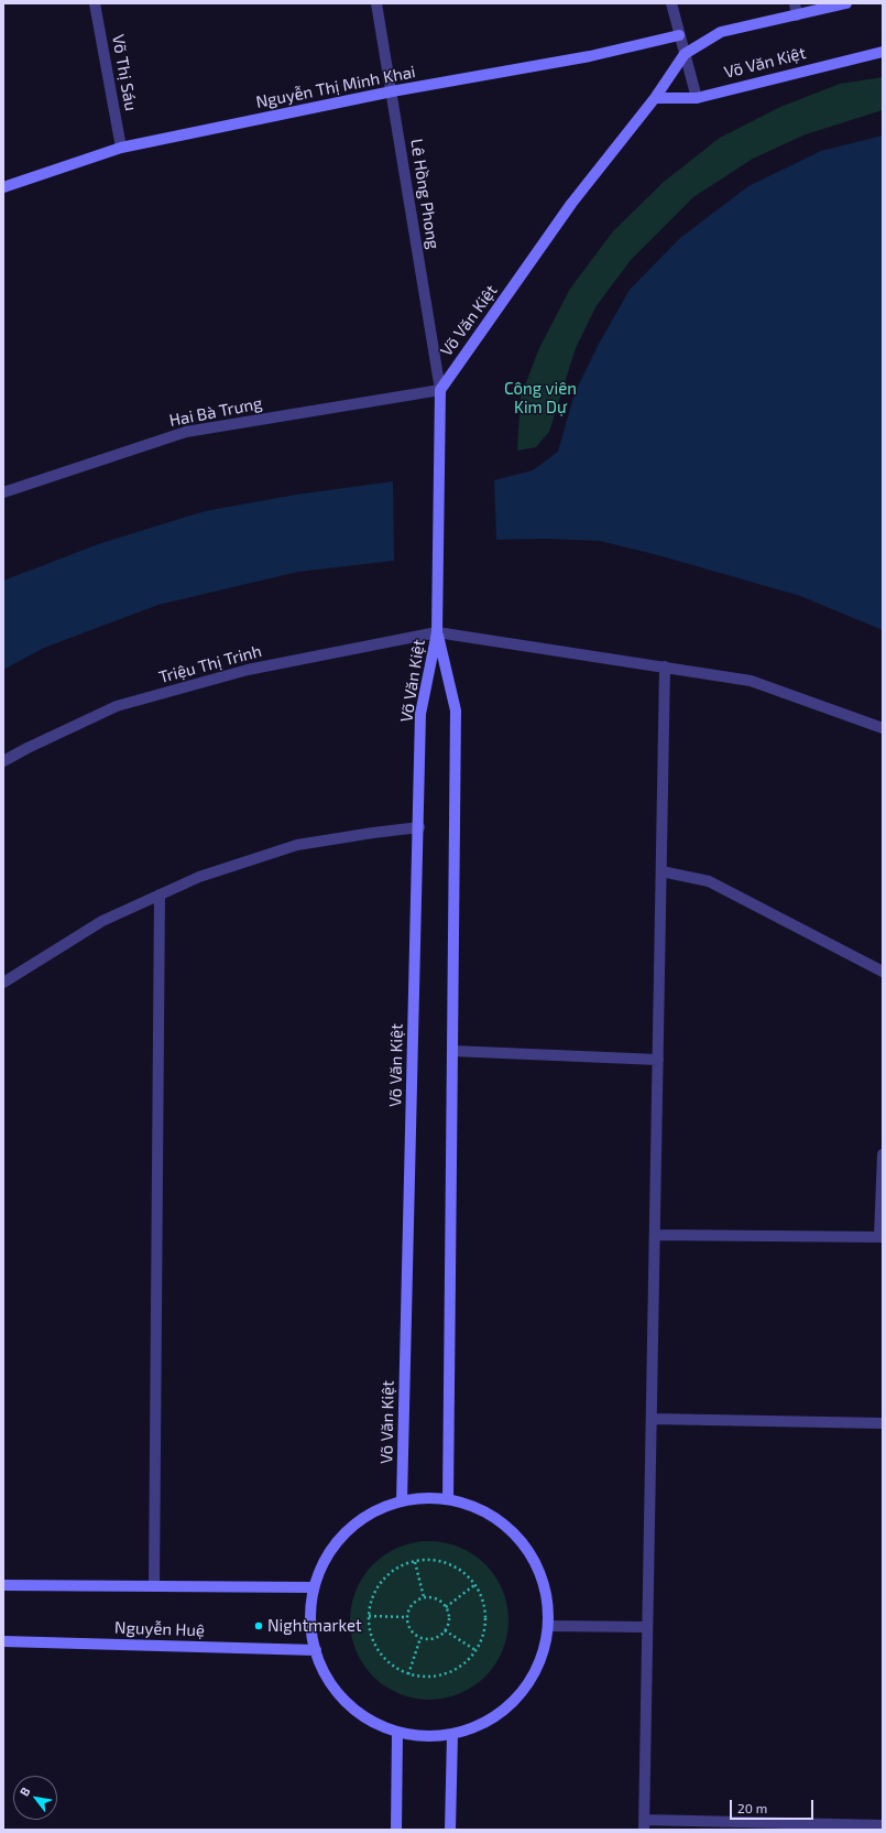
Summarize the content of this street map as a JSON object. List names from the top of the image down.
{
  "streets": {
    "street": [
      "Võ Văn Kiệt",
      "Võ Thị Sáu",
      "Nguyễn Thị Minh Khai",
      "Lê Hồng Phong",
      "Hai Bà Trưng",
      "Triệu Thị Trinh",
      "Nguyễn Huệ"
    ]
  },
  "crossings": [
    ["Võ Văn Kiệt", "Lê Hồng Phong"],
    ["Võ Văn Kiệt", "Hai Bà Trưng"],
    ["Võ Văn Kiệt", "Triệu Thị Trinh"],
    ["Võ Thị Sáu", "Nguyễn Thị Minh Khai"],
    ["Nguyễn Thị Minh Khai", "Lê Hồng Phong"],
    ["Lê Hồng Phong", "Hai Bà Trưng"]
  ],
  "parks": ["Công viên Kim Dự"],
  "places": ["Nightmarket"],
  "scale_bar": "20 m",
  "north": "top left"
}
